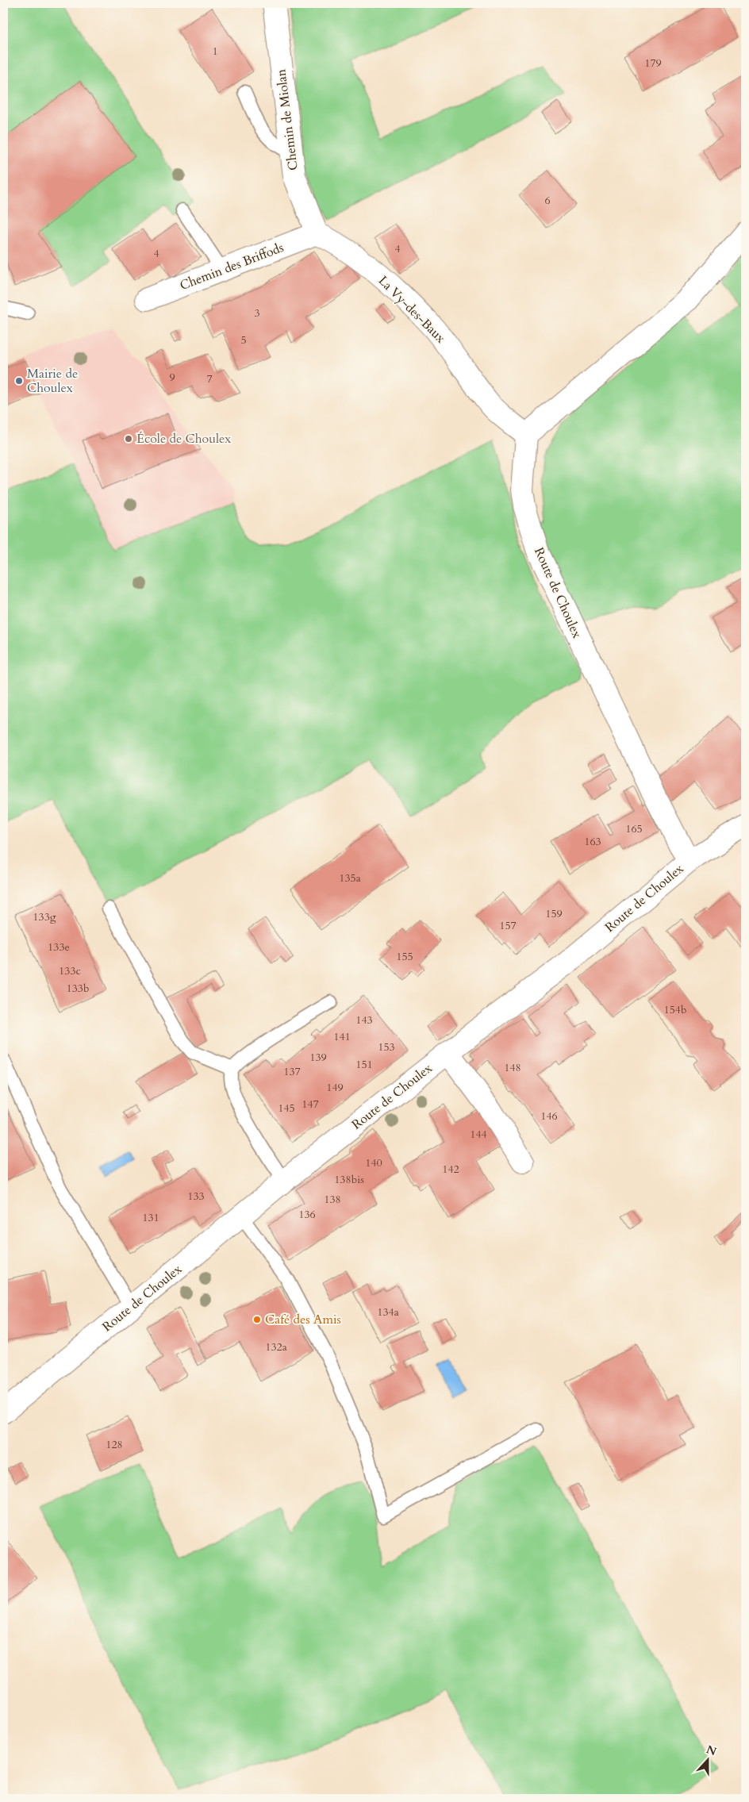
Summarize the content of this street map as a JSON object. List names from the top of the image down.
{
  "streets": {
    "street": [
      "Chemin de Miolan",
      "Chemin des Briffods",
      "La Vy-des-Baux",
      "Route de Choulex"
    ]
  },
  "crossings": [
    ["Chemin de Miolan", "Chemin des Briffods"],
    ["Chemin de Miolan", "La Vy-des-Baux"],
    ["Chemin des Briffods", "La Vy-des-Baux"],
    ["La Vy-des-Baux", "Route de Choulex"]
  ],
  "places": ["Mairie de Choulex", "École de Choulex", "Café des Amis"],
  "house_numbers": [
    "1",
    "179",
    "6",
    "4",
    "4",
    "3",
    "5",
    "9",
    "7",
    "165",
    "163",
    "135a",
    "159",
    "133g",
    "157",
    "133e",
    "155",
    "133c",
    "133b",
    "154b",
    "143",
    "141",
    "153",
    "139",
    "151",
    "148",
    "137",
    "149",
    "147",
    "145",
    "146",
    "144",
    "140",
    "142",
    "138bis",
    "133",
    "138",
    "136",
    "131",
    "134a",
    "132a",
    "128"
  ],
  "north": "top"
}
